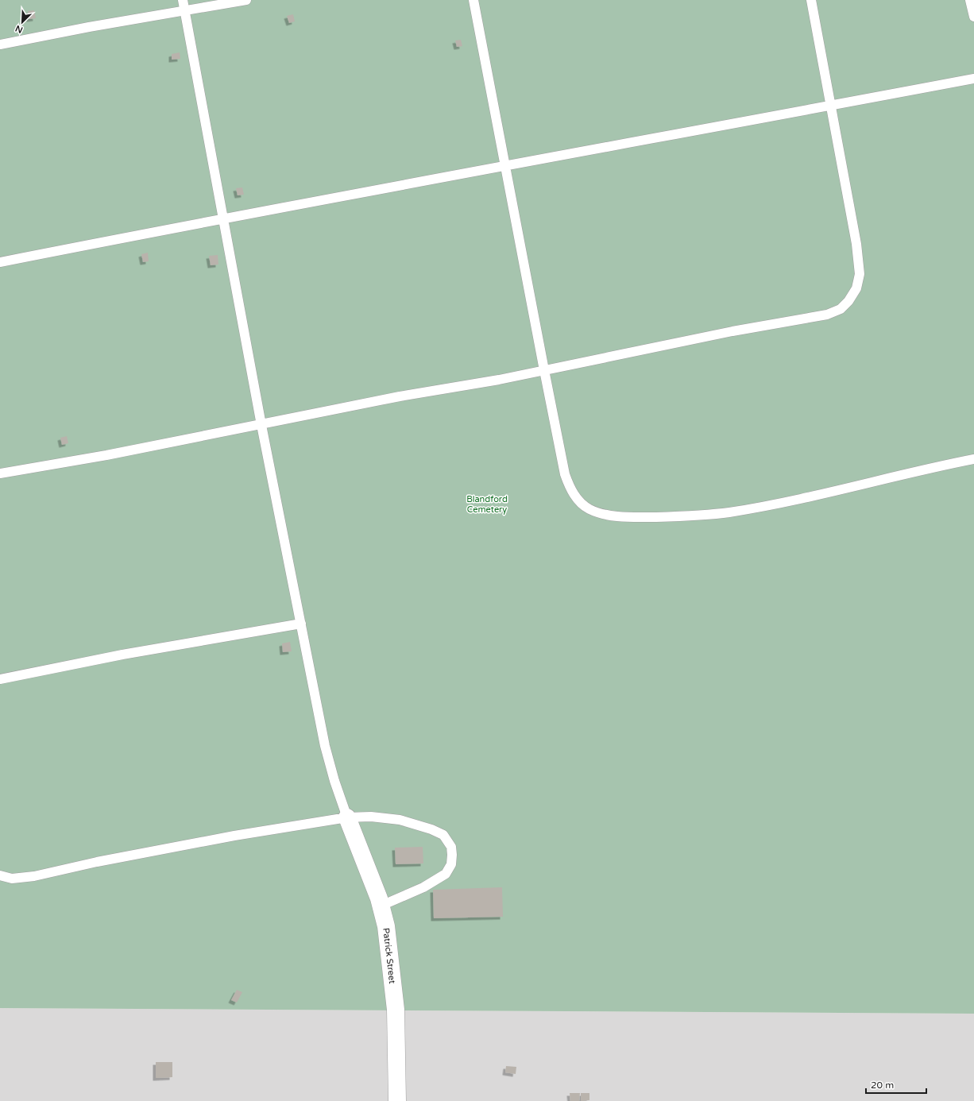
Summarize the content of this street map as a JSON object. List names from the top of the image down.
{
  "streets": {
    "street": ["Patrick Street"]
  },
  "parks": ["Blandford Cemetery"],
  "scale_bar": "20 m",
  "north": "bottom left"
}
